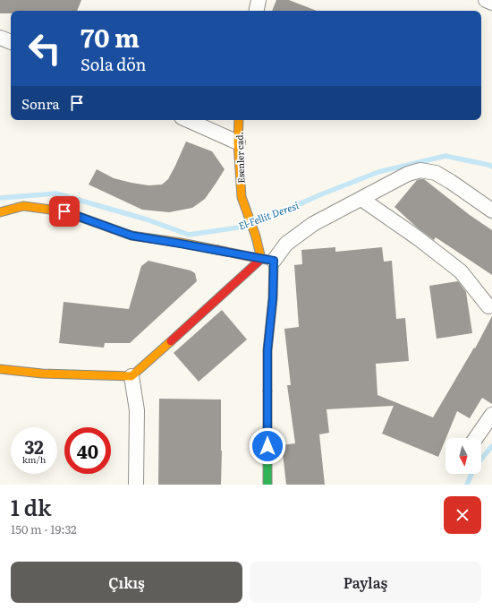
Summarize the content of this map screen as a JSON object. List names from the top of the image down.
{
  "streets": {
    "street": ["Esenler cad."]
  },
  "water": ["El-Fellit Deresi"],
  "north": "bottom",
  "page": {
    "turn": ["70 m", "Sola dön"],
    "then": "Sonra",
    "speed": "32 km/h",
    "limit": "40",
    "heading": ["1 dk", "150 m · 19:32"],
    "buttons": ["Çıkış", "Paylaş"]
  }
}
